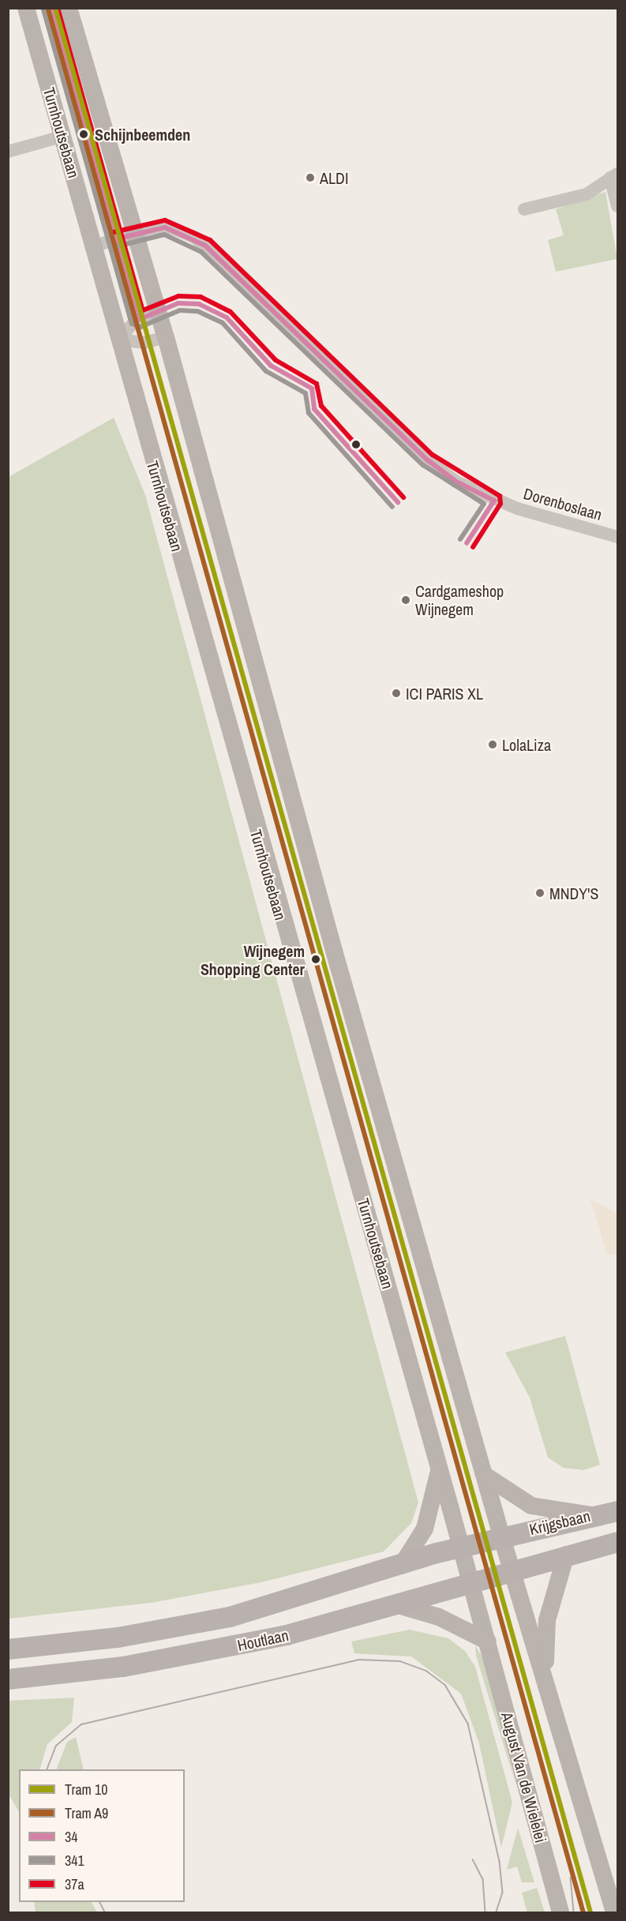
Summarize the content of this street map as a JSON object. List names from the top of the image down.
{
  "streets": {
    "main road": [
      "Turnhoutsebaan",
      "Krijgsbaan",
      "Houtlaan",
      "August Van de Wielelei"
    ],
    "street": ["Dorenboslaan"]
  },
  "crossings": [
    ["Turnhoutsebaan", "Dorenboslaan"],
    ["Turnhoutsebaan", "Houtlaan"],
    ["Turnhoutsebaan", "August Van de Wielelei"],
    ["Krijgsbaan", "Houtlaan"],
    ["Houtlaan", "August Van de Wielelei"]
  ],
  "places": [
    "Schijnbeemden",
    "ALDI",
    "Cardgameshop Wijnegem",
    "ICI PARIS XL",
    "LolaLiza",
    "MNDY'S",
    "Wijnegem Shopping Center"
  ],
  "lines": [
    "tram line 10",
    "transit line 34",
    "transit line 37a",
    "tram line A9",
    "transit line 341"
  ],
  "legend": [
    "Tram 10",
    "Tram A9",
    "34",
    "341",
    "37a"
  ]
}
